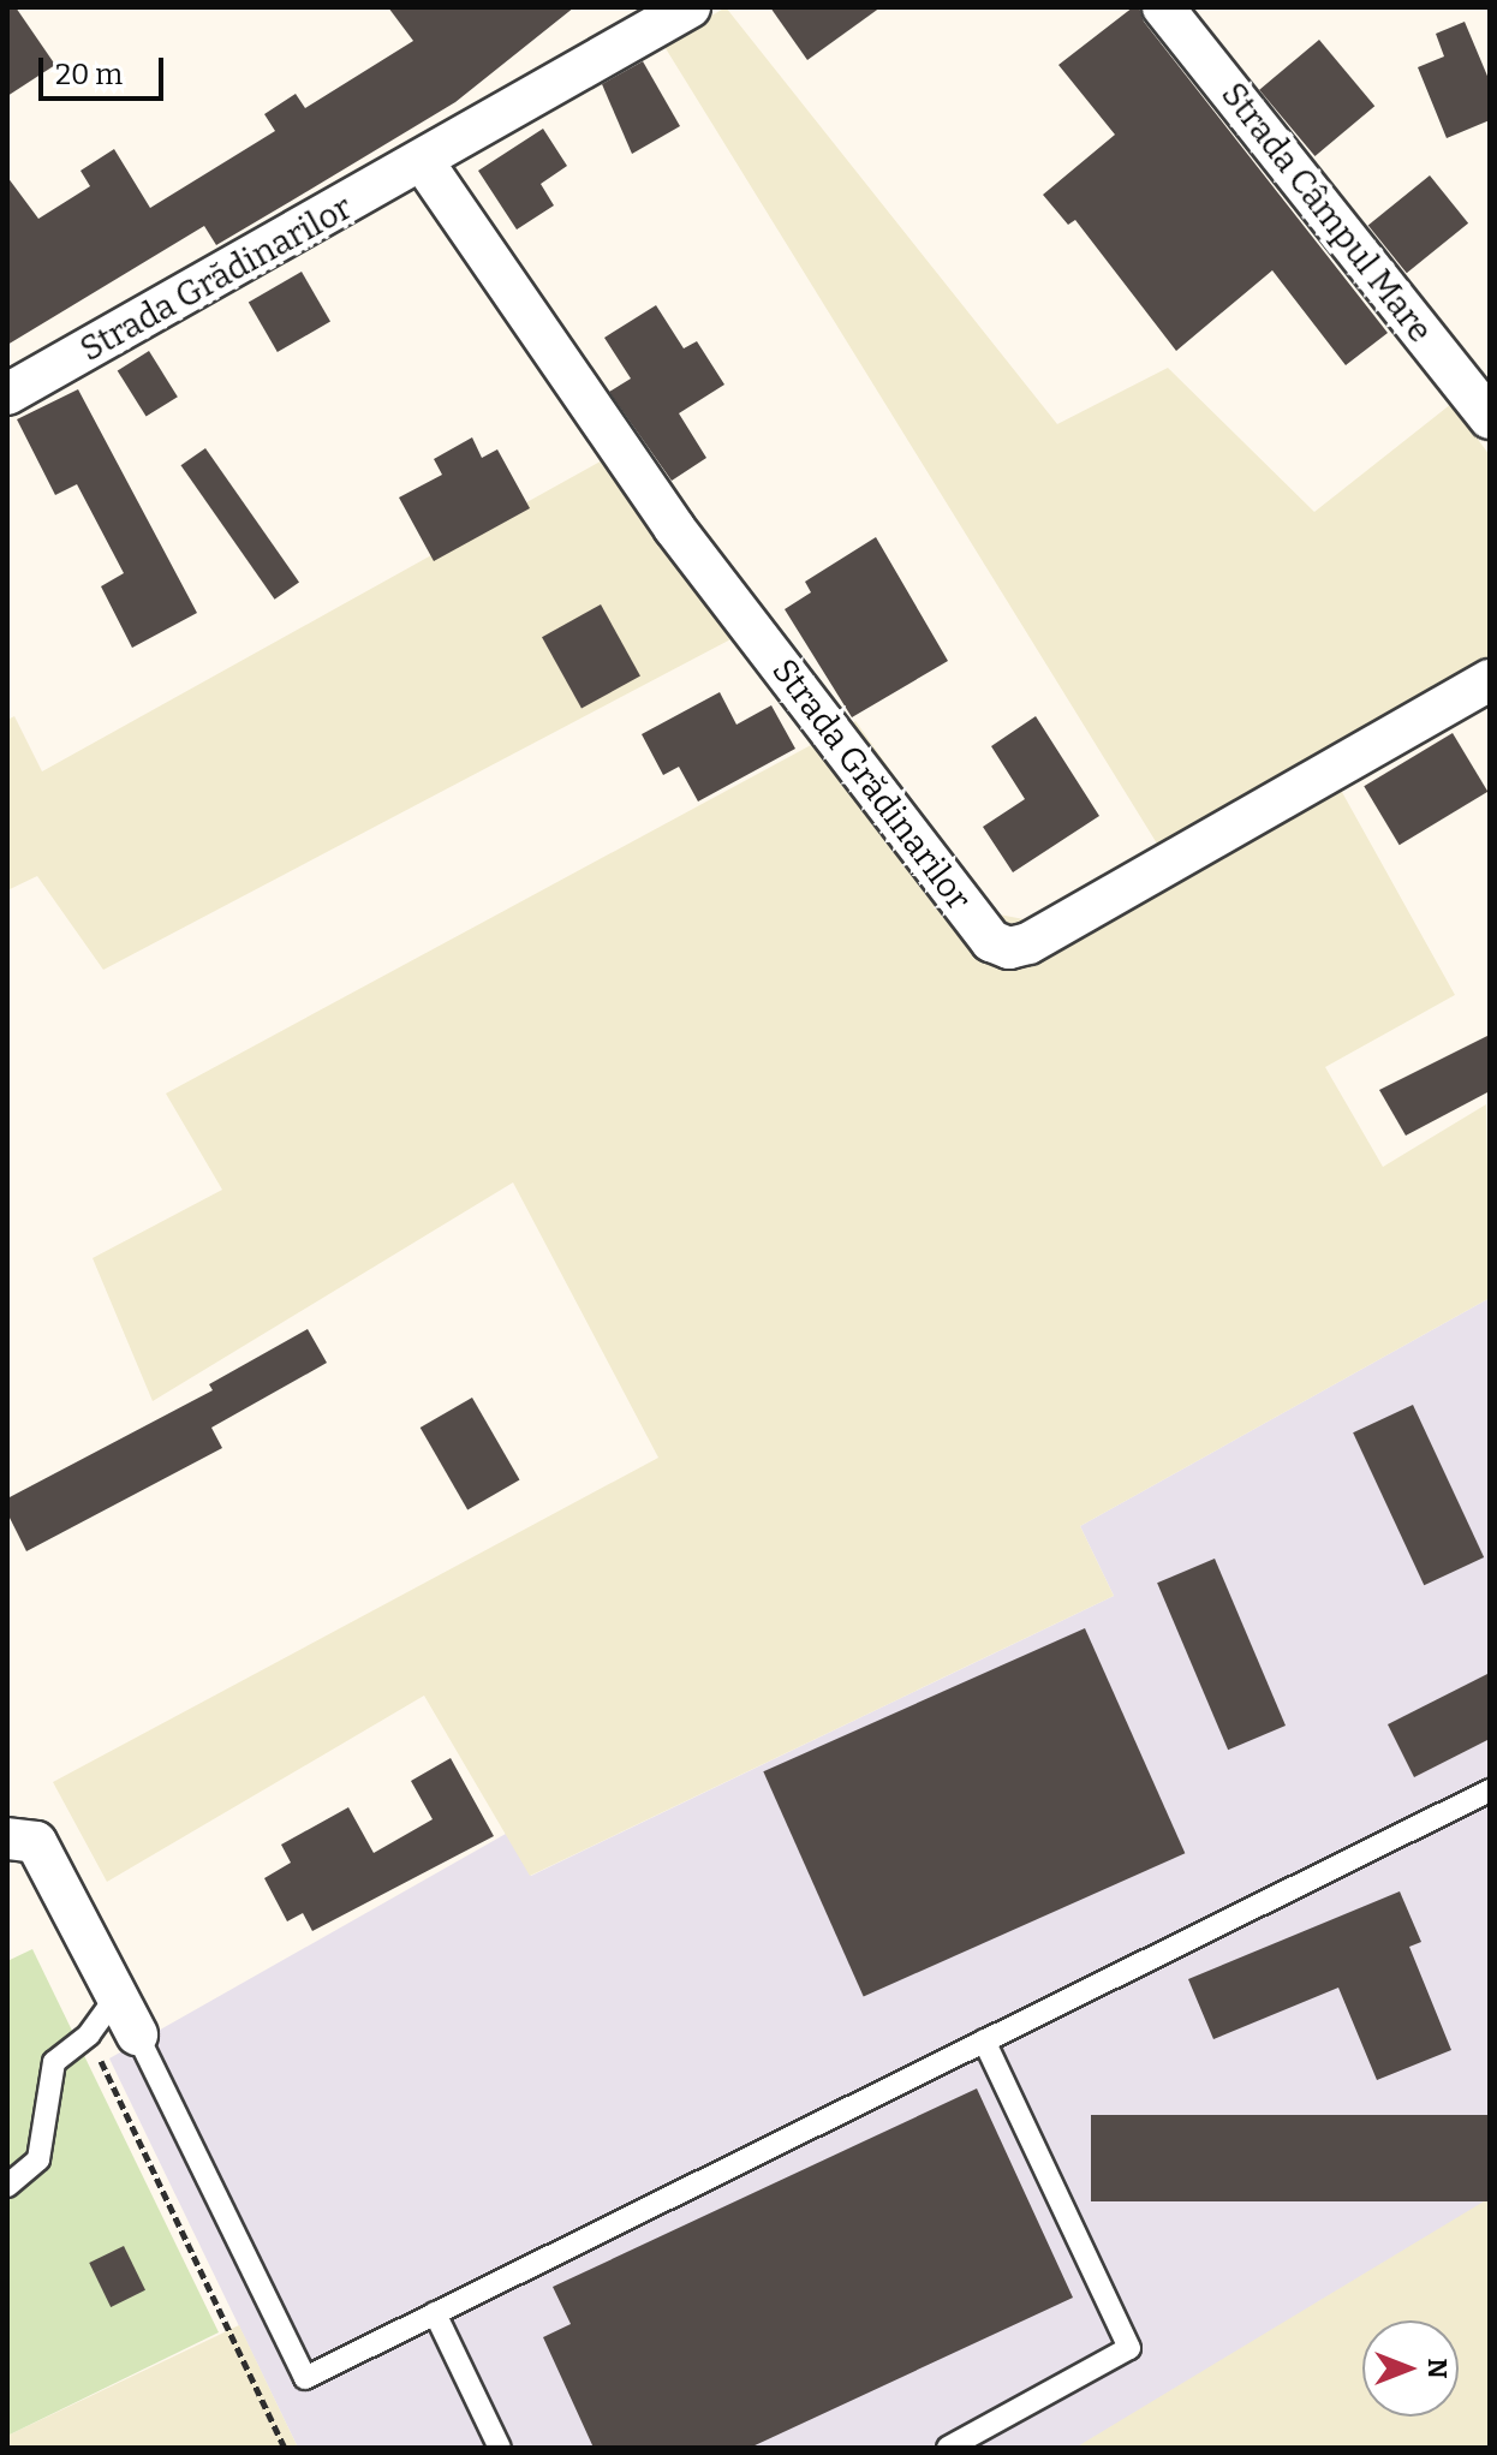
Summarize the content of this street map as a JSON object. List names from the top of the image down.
{
  "streets": {
    "street": ["Strada Câmpul Mare", "Strada Grădinarilor"]
  },
  "scale_bar": "20 m",
  "north": "right"
}
